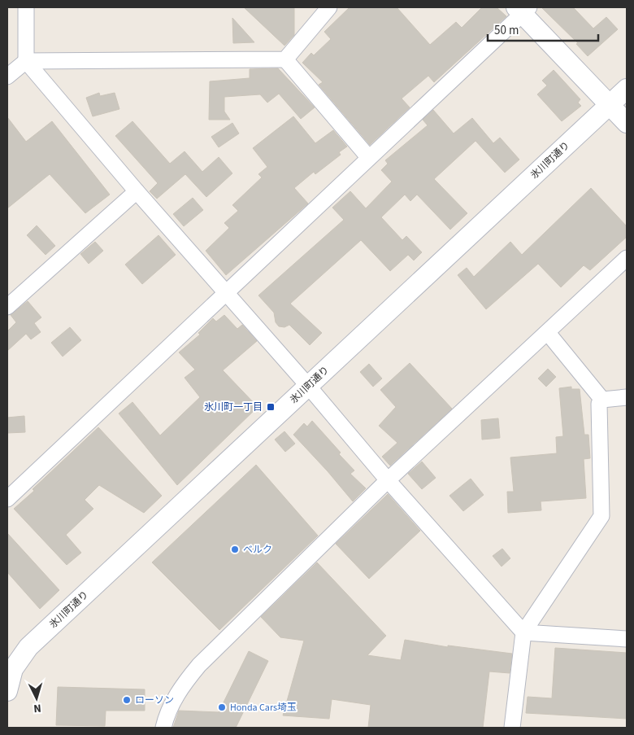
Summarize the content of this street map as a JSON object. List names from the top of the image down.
{
  "streets": {
    "street": ["氷川町通り"]
  },
  "places": {
    "transit": ["氷川町一丁目"],
    "other": ["ベルク", "ローソン", "Honda Cars埼玉"]
  },
  "scale_bar": "50 m",
  "north": "bottom"
}
